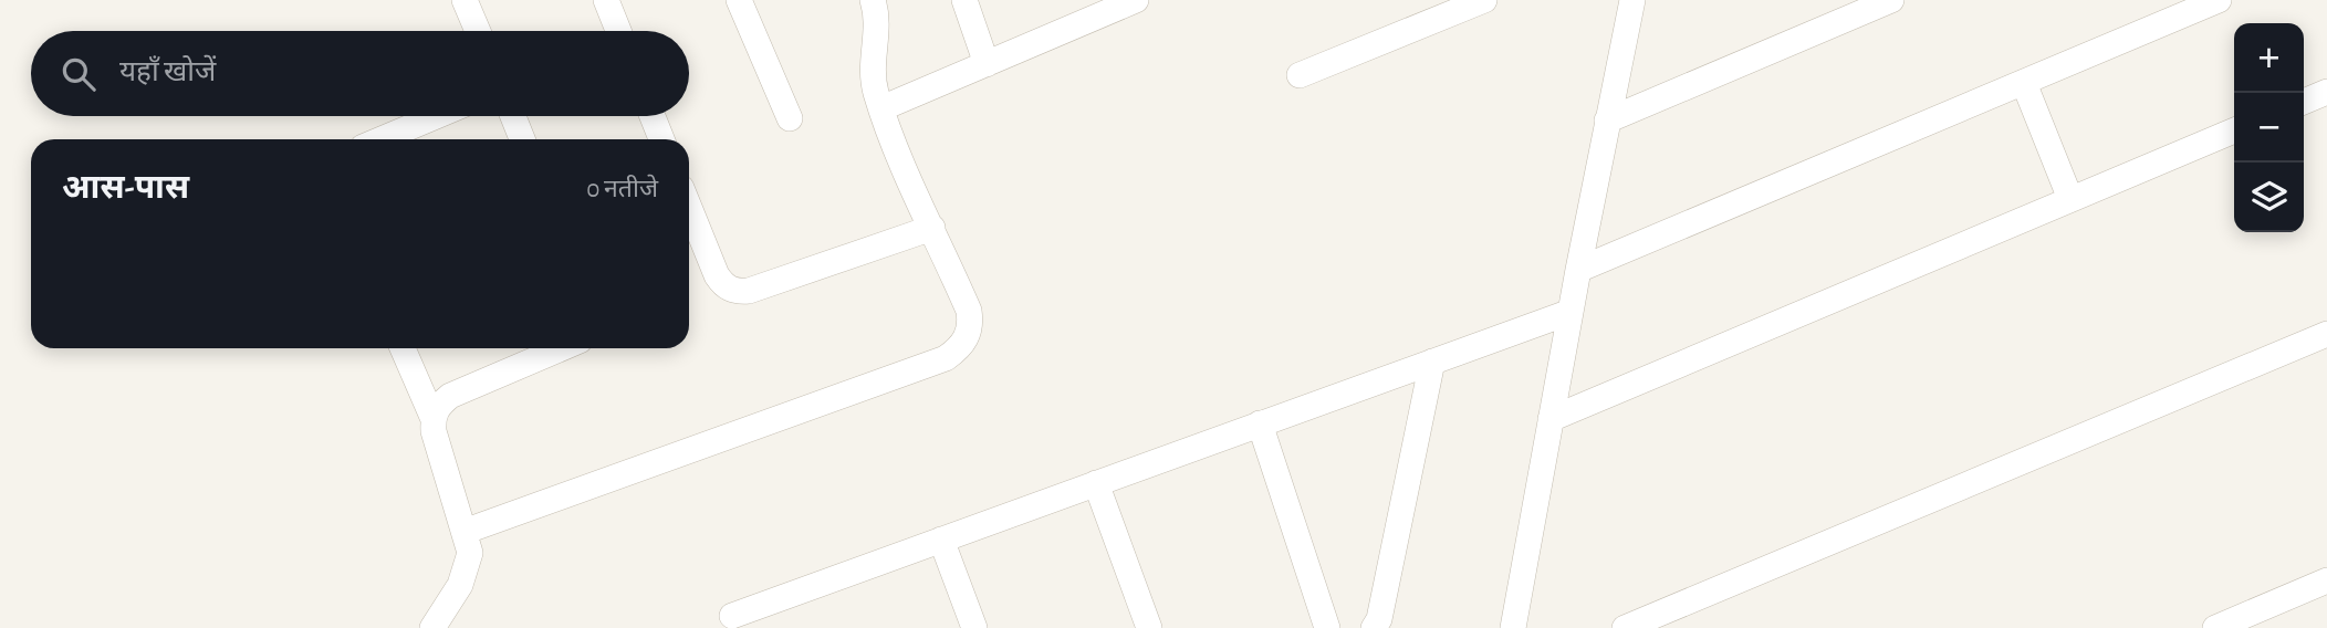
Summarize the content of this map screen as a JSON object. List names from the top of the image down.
{
  "page": {
    "map_buttons": ["+", "−"],
    "search": "यहाँ खोजें",
    "heading": ["आस-पास", "0 नतीजे"]
  }
}
